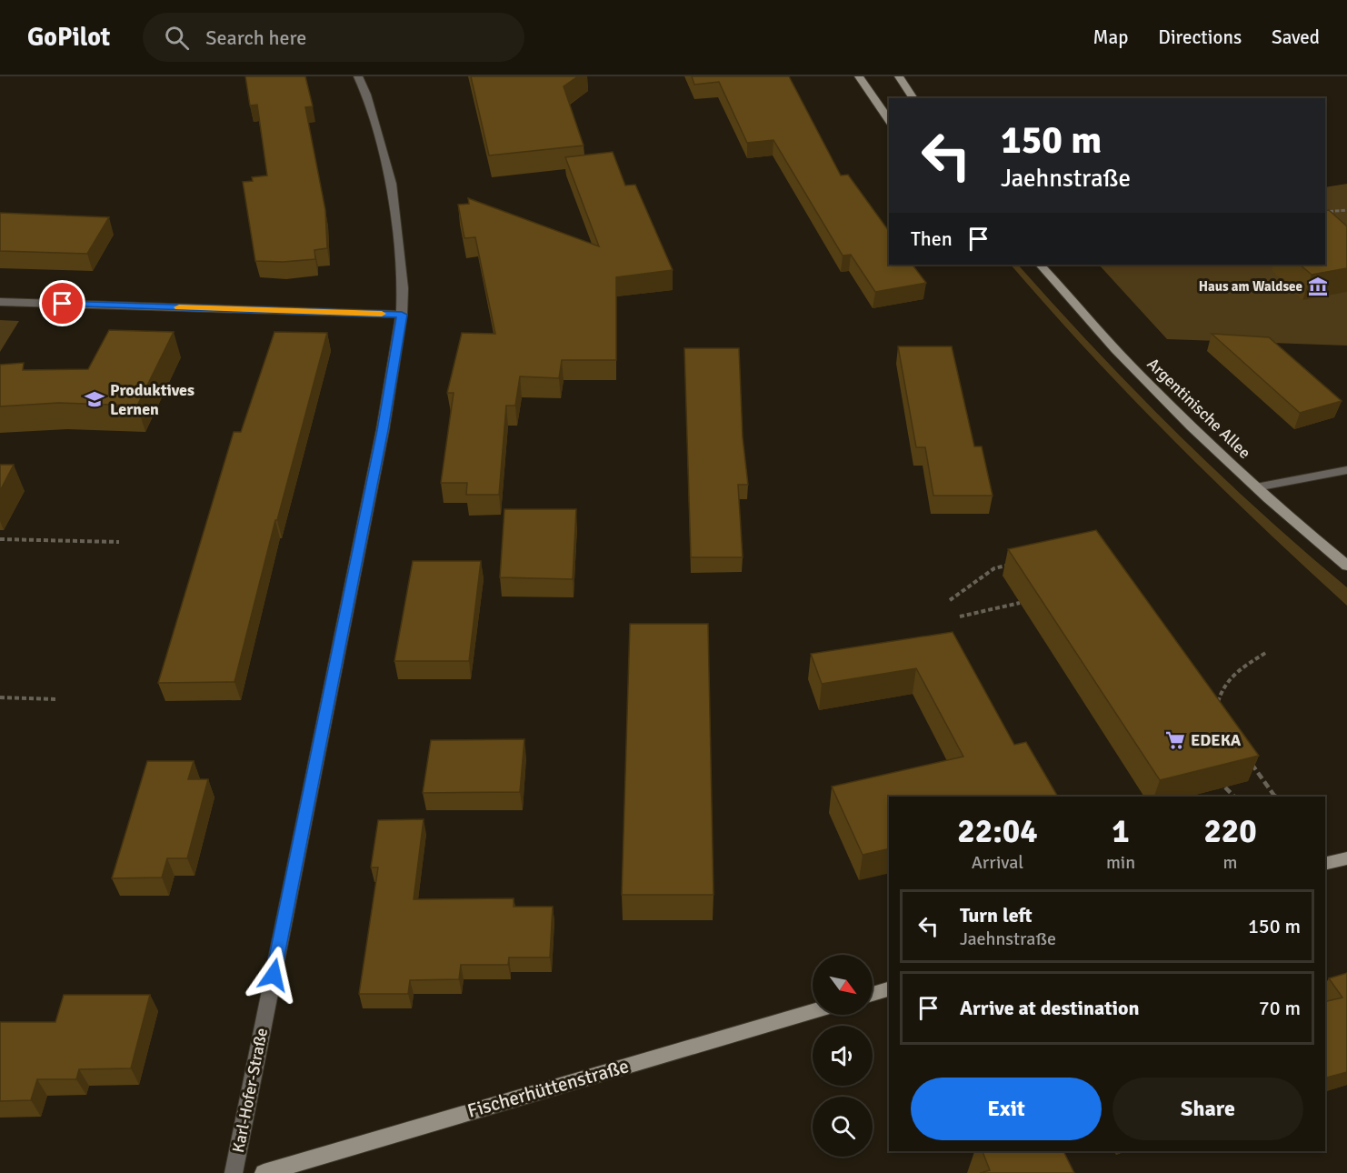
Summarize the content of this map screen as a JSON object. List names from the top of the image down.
{
  "streets": {
    "main road": ["Argentinische Allee", "Fischerhüttenstraße"],
    "street": ["Karl-Hofer-Straße"]
  },
  "places": {
    "museum": ["Haus am Waldsee"],
    "school or university": ["Produktives Lernen"],
    "supermarket": ["EDEKA"]
  },
  "north": "bottom right",
  "page": {
    "header": "GoPilot",
    "search": "Search here",
    "nav": ["Map", "Directions", "Saved"],
    "turn": ["150 m", "Jaehnstraße"],
    "then": "Then",
    "eta": [
      "22:04",
      "Arrival",
      "1",
      "min",
      "220",
      "m"
    ],
    "list": [
      {
        "name": "Turn left",
        "note": "Jaehnstraße",
        "value": "150 m"
      },
      {
        "name": "Arrive at destination",
        "value": "70 m"
      }
    ],
    "buttons": ["Exit", "Share"]
  }
}
